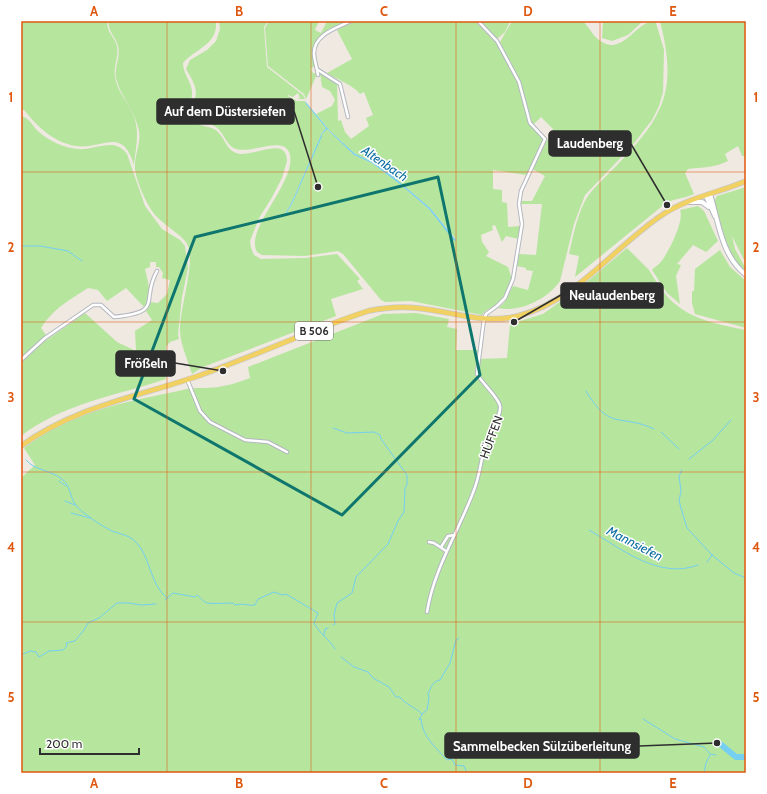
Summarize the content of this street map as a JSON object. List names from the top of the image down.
{
  "streets": {
    "main road": ["B 506"],
    "street": ["HÜFFEN"]
  },
  "crossings": [
    ["B 506", "HÜFFEN"]
  ],
  "water": ["Altenbach", "Mannsiefen"],
  "places": [
    "Auf dem Düstersiefen",
    "Laudenberg",
    "Neulaudenberg",
    "Frößeln",
    "Sammelbecken Sülzüberleitung"
  ],
  "scale_bar": "200 m",
  "grid": {
    "columns": [
      "A",
      "B",
      "C",
      "D",
      "E"
    ],
    "rows": [
      "1",
      "2",
      "3",
      "4",
      "5"
    ]
  }
}
